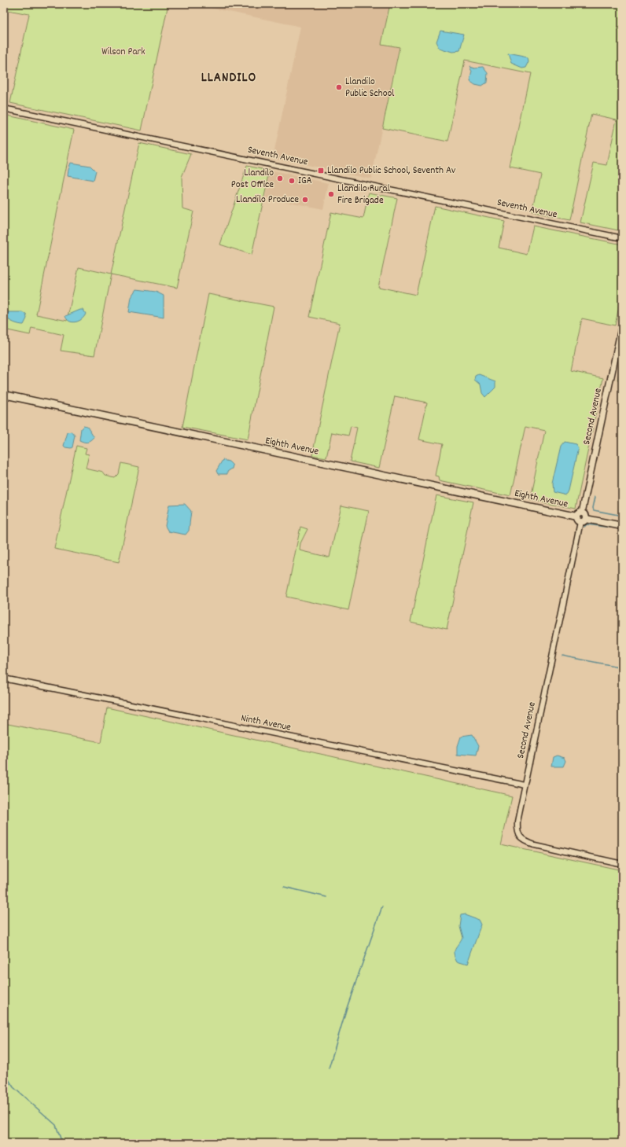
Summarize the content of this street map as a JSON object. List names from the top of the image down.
{
  "streets": {
    "main road": ["Eighth Avenue"],
    "street": ["Seventh Avenue", "Second Avenue", "Ninth Avenue"]
  },
  "crossings": [
    ["Second Avenue", "Eighth Avenue"],
    ["Second Avenue", "Ninth Avenue"]
  ],
  "districts": ["LLANDILO"],
  "parks": ["Wilson Park"],
  "places": {
    "other": [
      "Llandilo Public School",
      "Llandilo Post Office",
      "IGA",
      "Llandilo Rural Fire Brigade",
      "Llandilo Produce"
    ],
    "transit": ["Llandilo Public School, Seventh Av"]
  }
}
